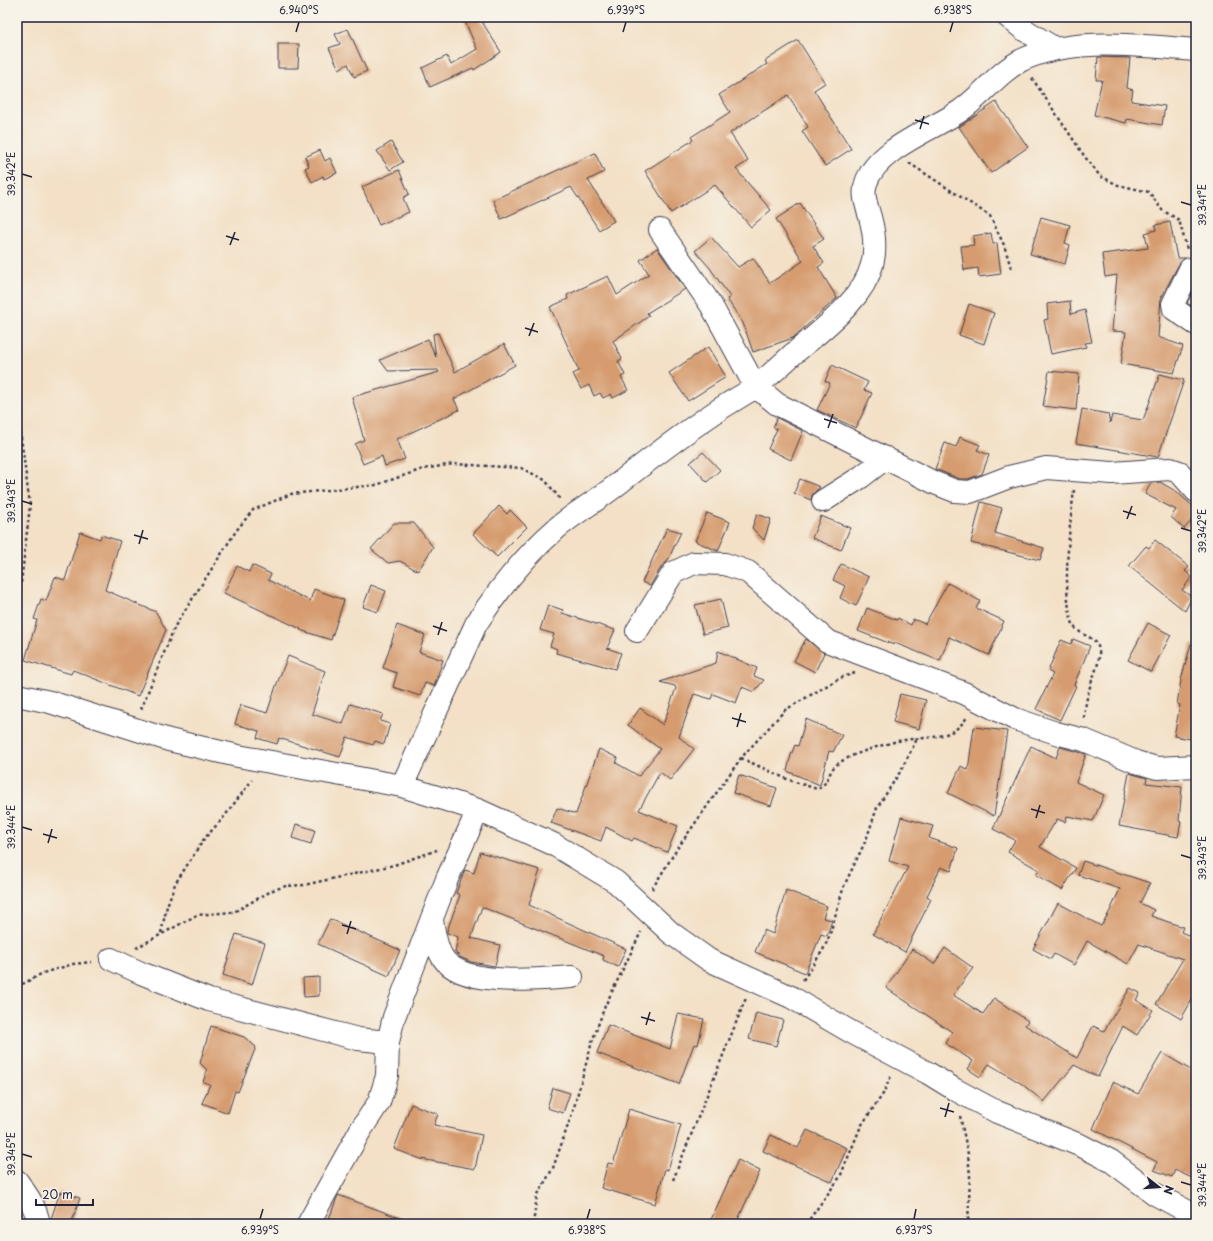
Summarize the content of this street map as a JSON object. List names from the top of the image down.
{
  "scale_bar": "20 m",
  "north": "right",
  "coordinates": [
    "6.940°S",
    "6.939°S",
    "6.938°S",
    "39.342°E",
    "39.341°E",
    "39.343°E",
    "39.344°E",
    "39.345°E",
    "6.937°S"
  ]
}
